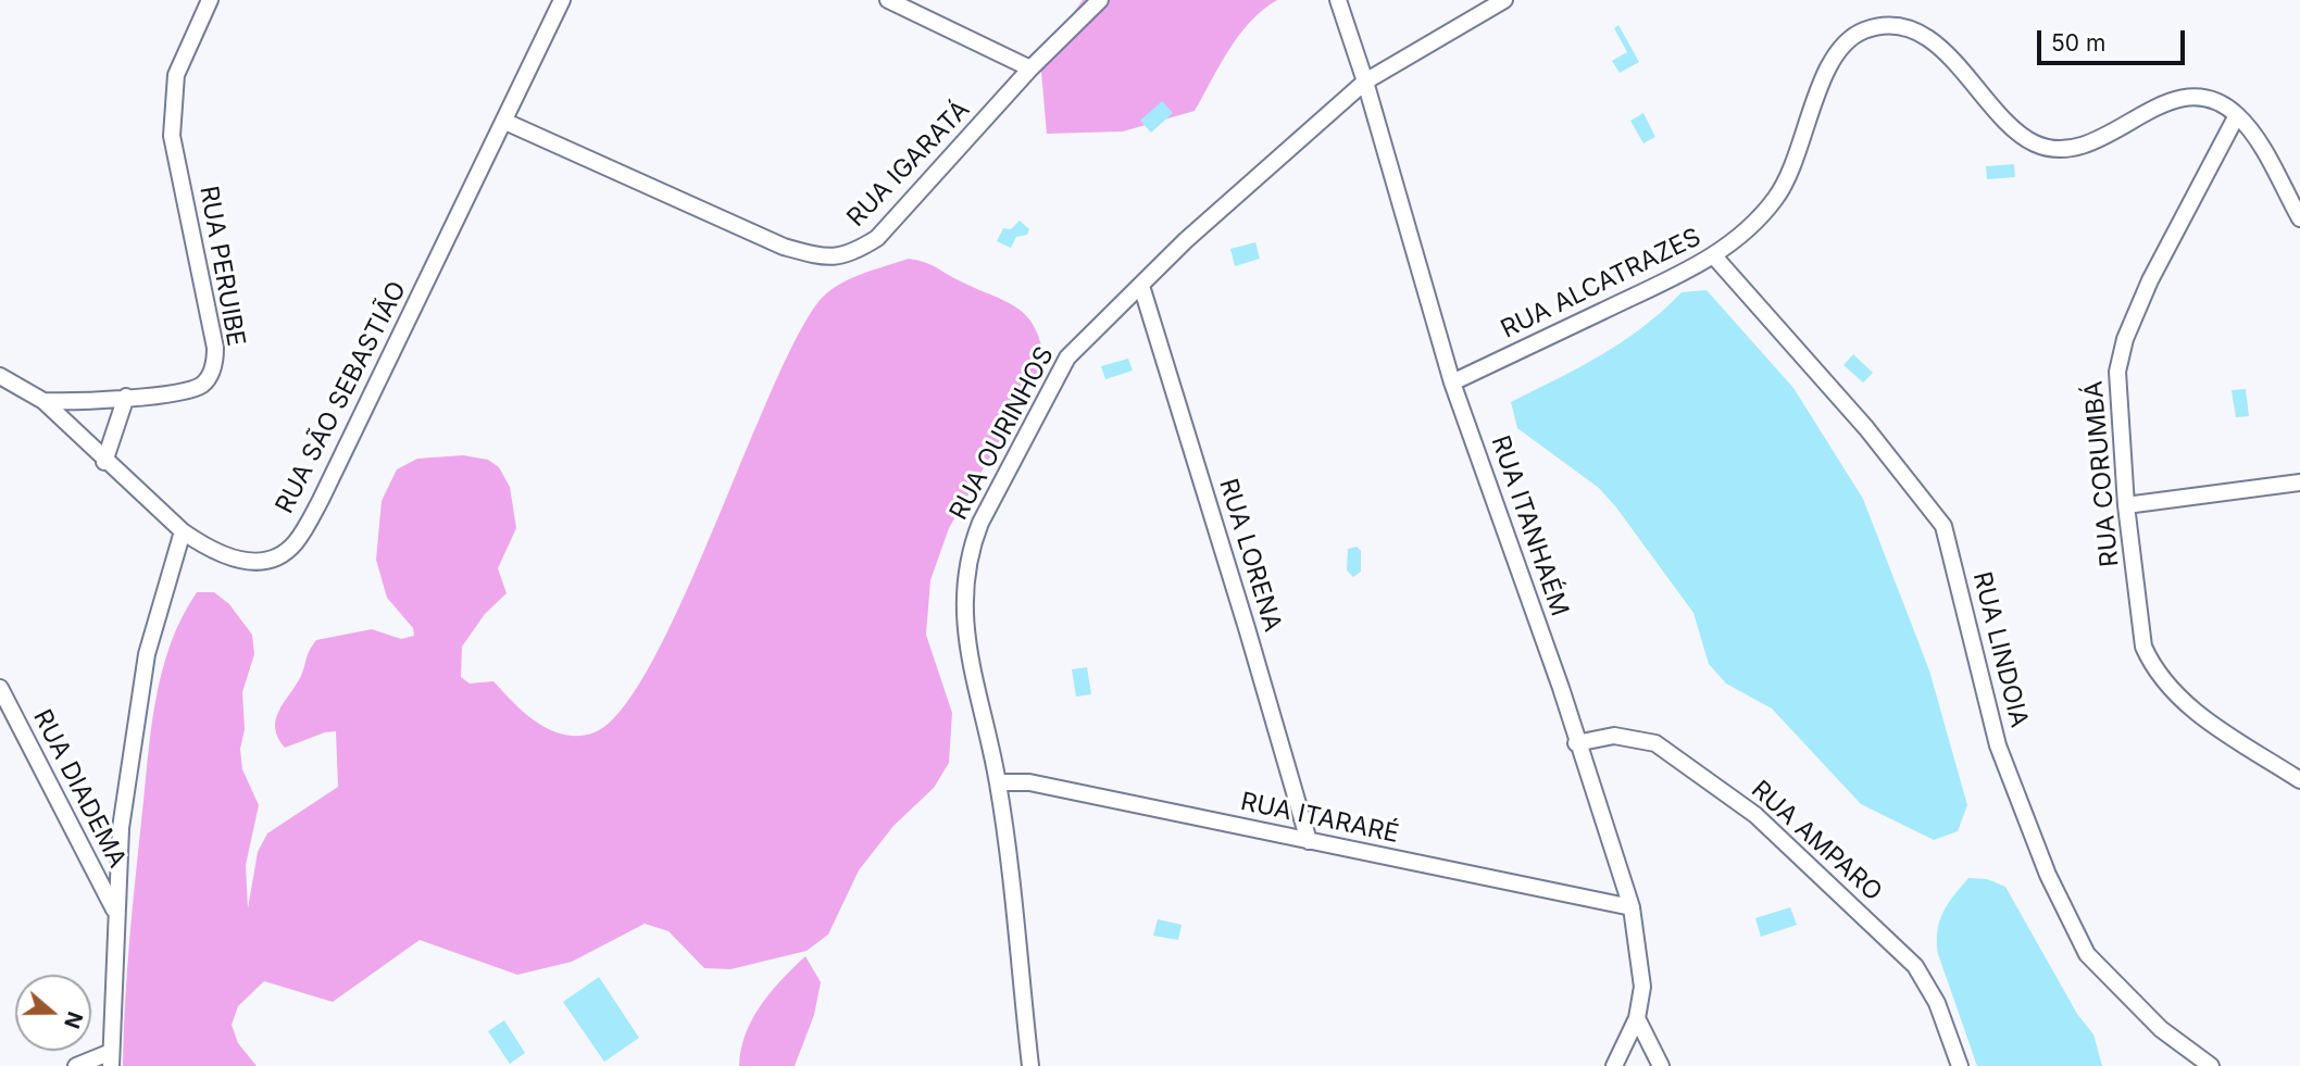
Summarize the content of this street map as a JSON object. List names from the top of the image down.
{
  "streets": {
    "street": [
      "RUA IGARATÁ",
      "RUA PERUIBE",
      "RUA ALCATRAZES",
      "RUA SÃO SEBASTIÃO",
      "RUA OURINHOS",
      "RUA CORUMBÁ",
      "RUA ITANHAÉM",
      "RUA LORENA",
      "RUA LINDOIA",
      "RUA DIADEMA",
      "RUA ITARARÉ",
      "RUA AMPARO"
    ]
  },
  "crossings": [
    ["RUA IGARATÁ", "RUA SÃO SEBASTIÃO"],
    ["RUA PERUIBE", "RUA SÃO SEBASTIÃO"],
    ["RUA ALCATRAZES", "RUA CORUMBÁ"],
    ["RUA ALCATRAZES", "RUA ITANHAÉM"],
    ["RUA ALCATRAZES", "RUA LINDOIA"],
    ["RUA OURINHOS", "RUA ITANHAÉM"],
    ["RUA OURINHOS", "RUA LORENA"],
    ["RUA OURINHOS", "RUA ITARARÉ"],
    ["RUA ITANHAÉM", "RUA ITARARÉ"],
    ["RUA ITANHAÉM", "RUA AMPARO"],
    ["RUA LORENA", "RUA ITARARÉ"]
  ],
  "scale_bar": "50 m",
  "north": "right"
}
